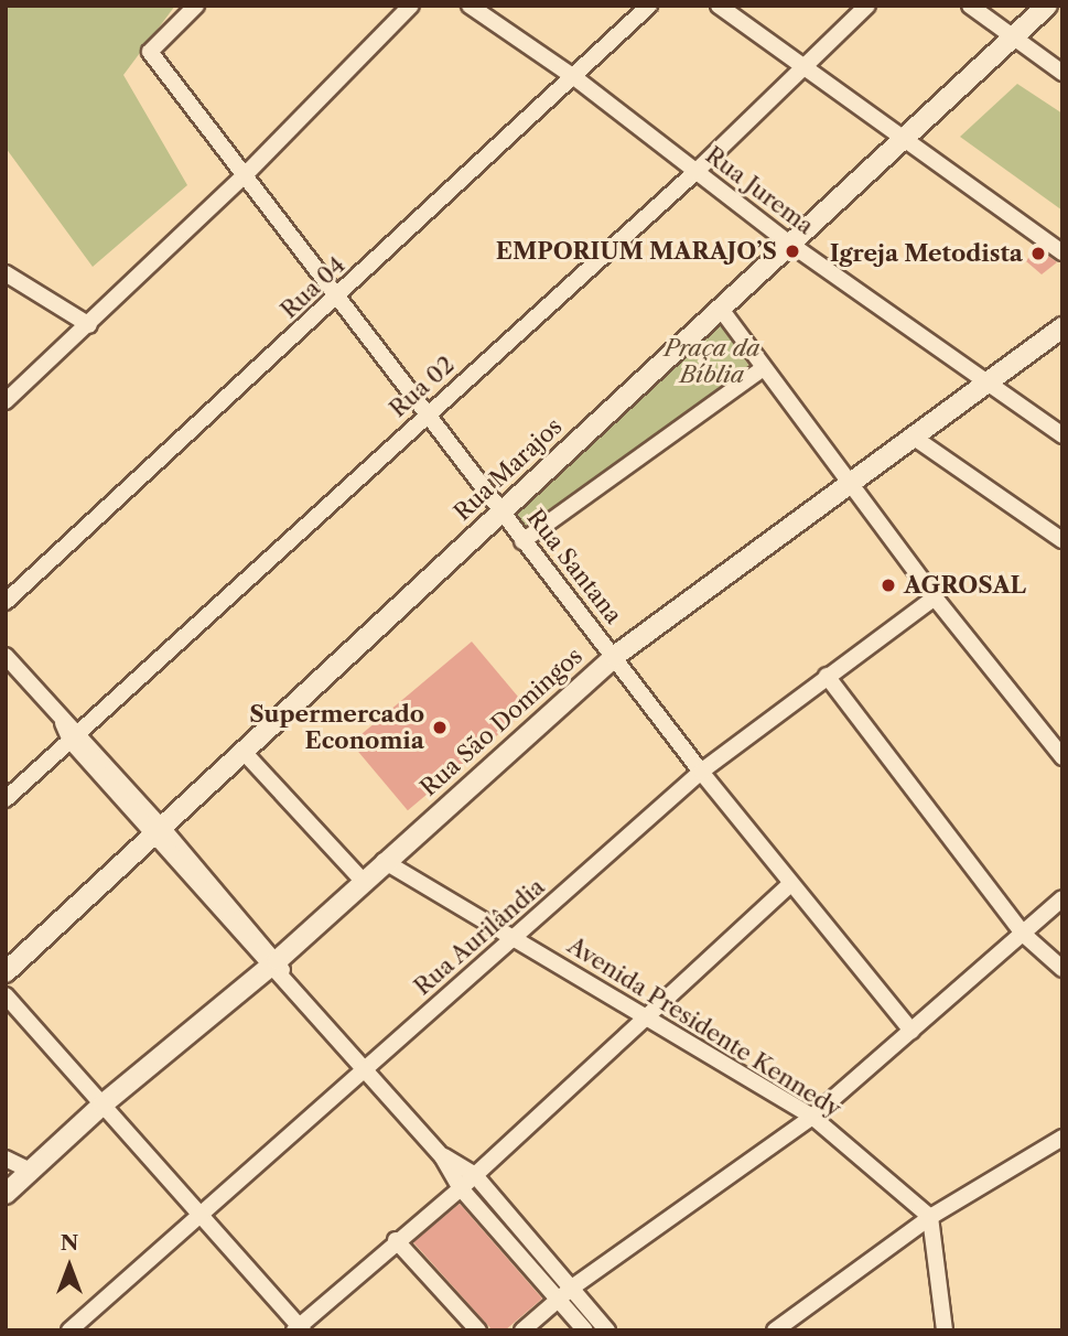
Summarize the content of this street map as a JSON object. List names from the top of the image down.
{
  "streets": {
    "street": [
      "Rua Jurema",
      "Rua 04",
      "Rua 02",
      "Rua Marajos",
      "Rua Santana",
      "Rua São Domingos",
      "Rua Aurilândia",
      "Avenida Presidente Kennedy"
    ]
  },
  "crossings": [
    ["Rua Jurema", "Rua 04"],
    ["Rua Jurema", "Rua 02"],
    ["Rua Jurema", "Rua Marajos"],
    ["Rua Jurema", "Rua São Domingos"],
    ["Rua 04", "Rua Santana"],
    ["Rua 02", "Rua Santana"],
    ["Rua Marajos", "Rua Santana"],
    ["Rua Santana", "Rua São Domingos"],
    ["Rua Santana", "Rua Aurilândia"],
    ["Rua São Domingos", "Avenida Presidente Kennedy"],
    ["Rua Aurilândia", "Avenida Presidente Kennedy"]
  ],
  "parks": ["Praça da Bíblia"],
  "places": [
    "EMPORIUM MARAJO’S",
    "Igreja Metodista",
    "AGROSAL",
    "Supermercado Economia"
  ],
  "north": "top"
}
